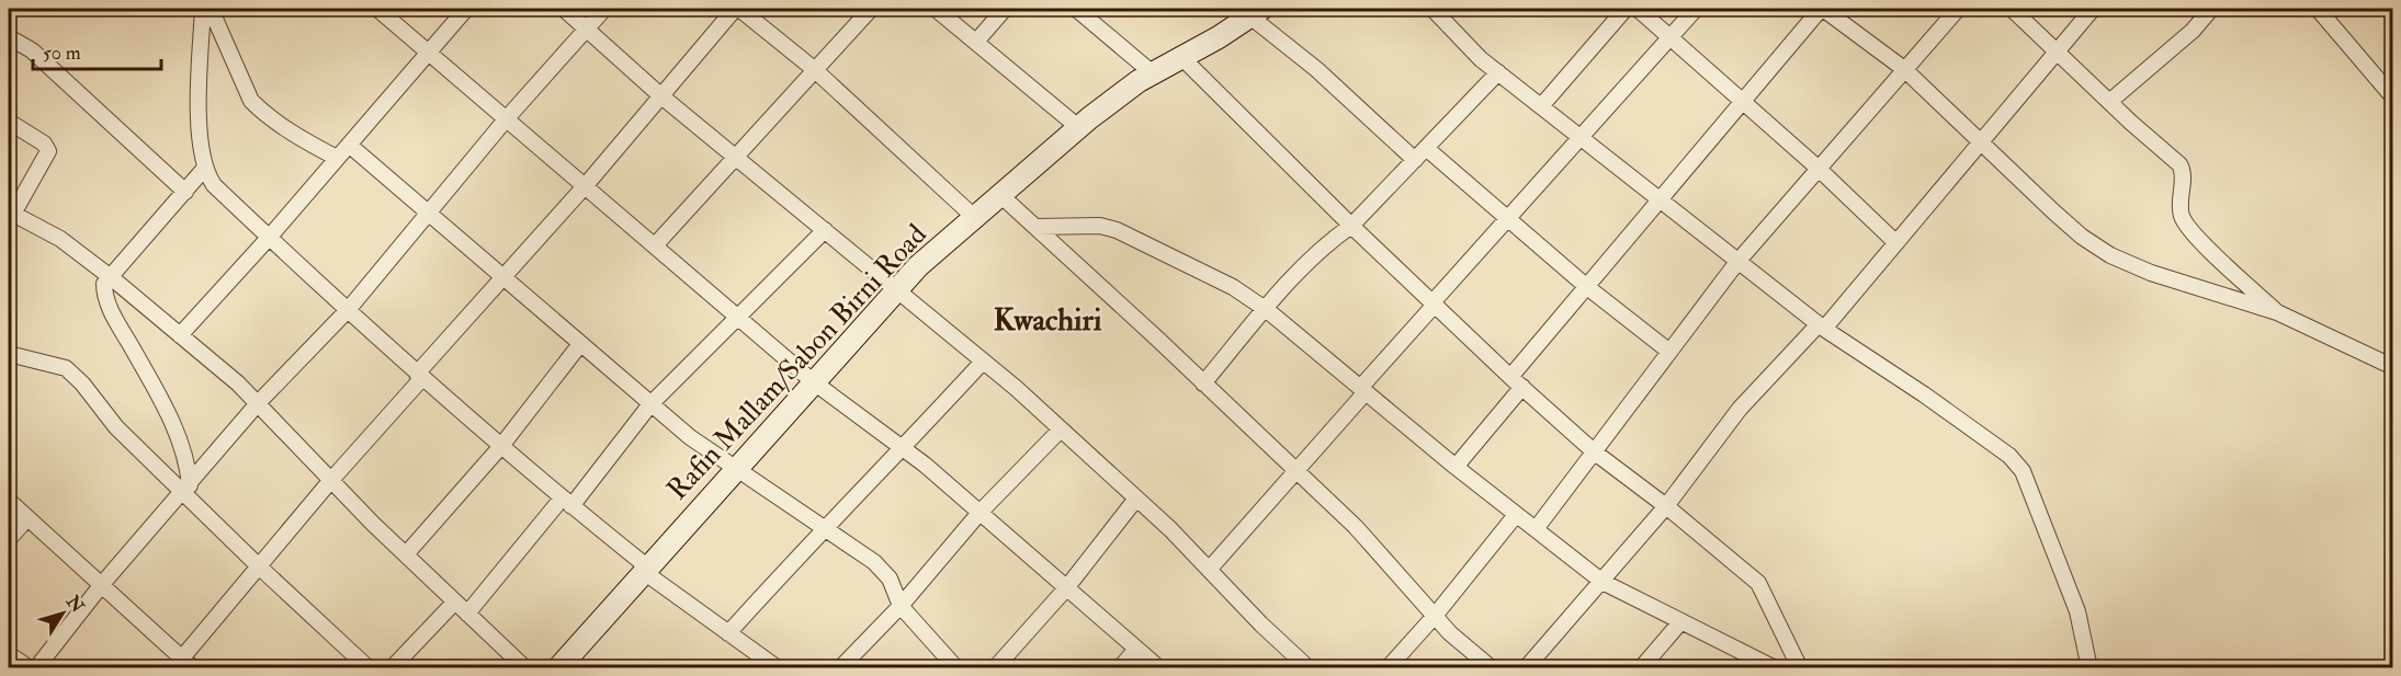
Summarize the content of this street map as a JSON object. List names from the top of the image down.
{
  "streets": {
    "street": ["Rafin Mallam/Sabon Birni Road"]
  },
  "districts": ["Kwachiri"],
  "scale_bar": "50 m",
  "north": "top right"
}
